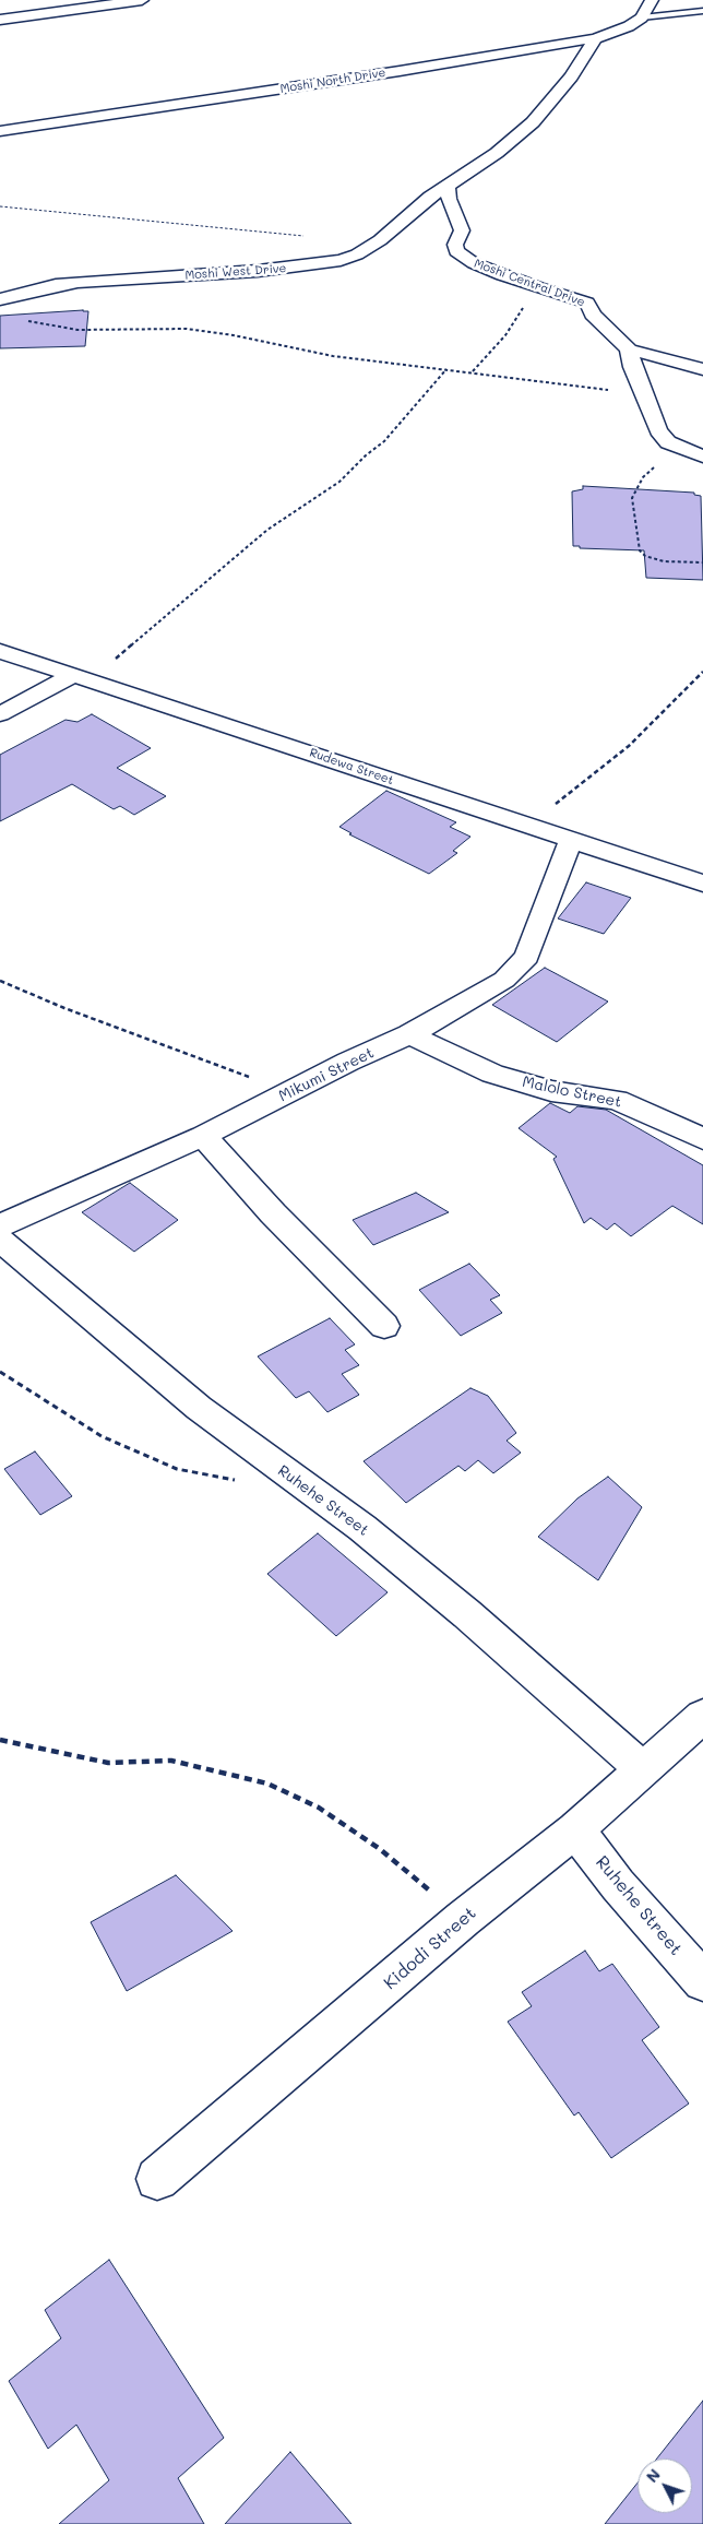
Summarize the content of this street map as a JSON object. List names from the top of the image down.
{
  "streets": {
    "street": [
      "Moshi North Drive",
      "Moshi West Drive",
      "Moshi Central Drive",
      "Rudewa Street",
      "Mikumi Street",
      "Malolo Street",
      "Ruhehe Street",
      "Kidodi Street"
    ]
  },
  "crossings": [
    ["Moshi West Drive", "Moshi Central Drive"],
    ["Rudewa Street", "Mikumi Street"],
    ["Mikumi Street", "Malolo Street"],
    ["Ruhehe Street", "Kidodi Street"]
  ],
  "north": "top left"
}
